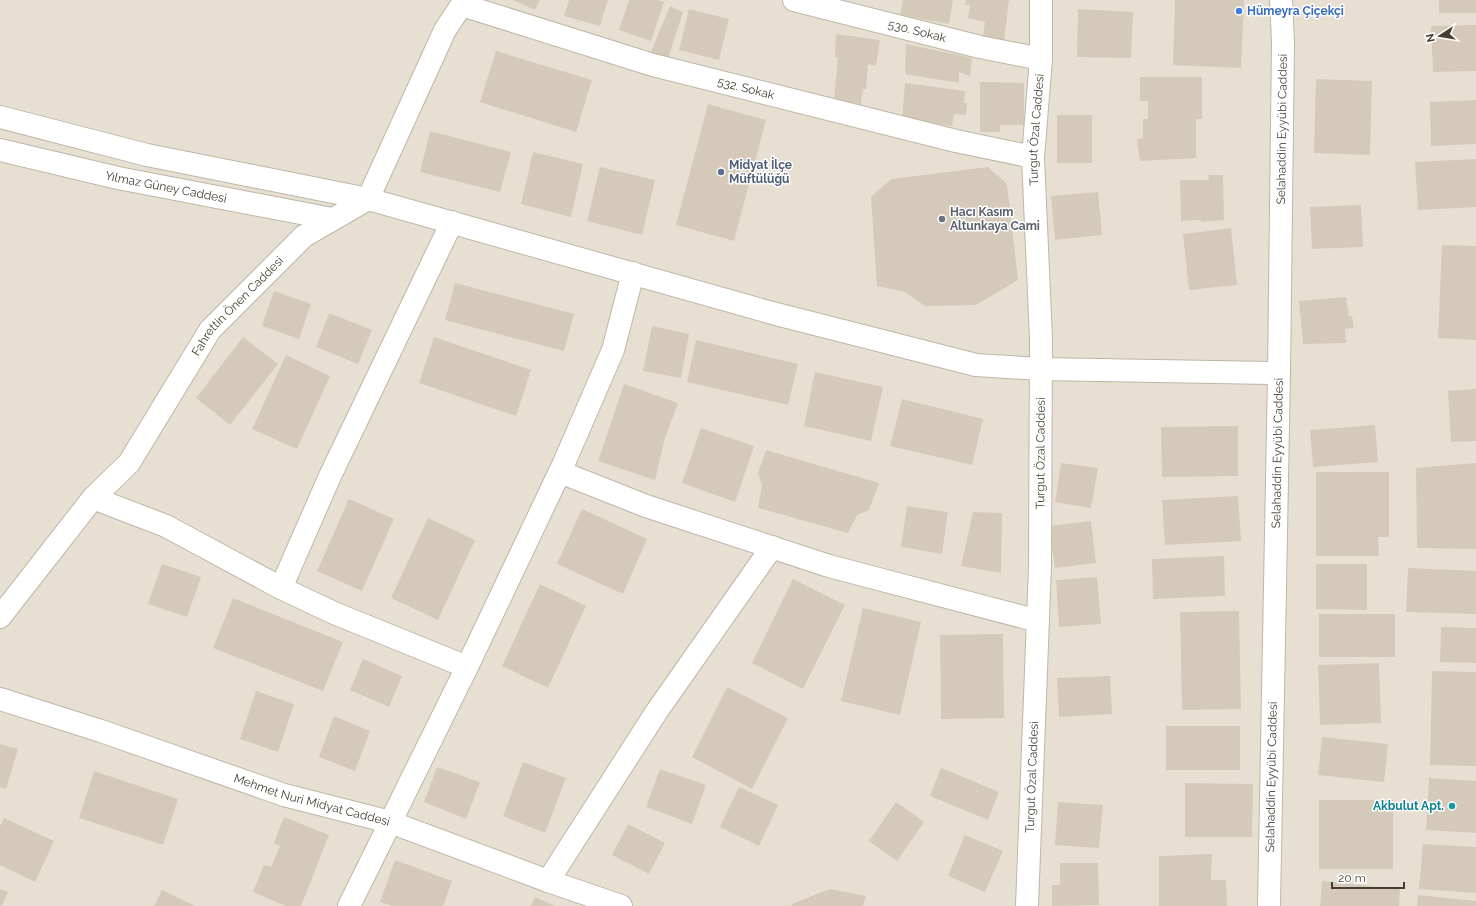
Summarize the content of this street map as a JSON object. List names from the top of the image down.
{
  "streets": {
    "street": [
      "530. Sokak",
      "532. Sokak",
      "Turgut Özal Caddesi",
      "Selahaddin Eyyübi Caddesi",
      "Yılmaz Güney Caddesi",
      "Fahrettin Önen Caddesi",
      "Mehmet Nuri Midyat Caddesi"
    ]
  },
  "crossings": [
    ["530. Sokak", "Turgut Özal Caddesi"],
    ["532. Sokak", "Turgut Özal Caddesi"],
    ["Yılmaz Güney Caddesi", "Fahrettin Önen Caddesi"]
  ],
  "places": [
    "Hümeyra Çiçekçi",
    "Midyat İlçe Müftülüğü",
    "Hacı Kasım Altunkaya Cami",
    "Akbulut Apt."
  ],
  "scale_bar": "20 m",
  "north": "left"
}
